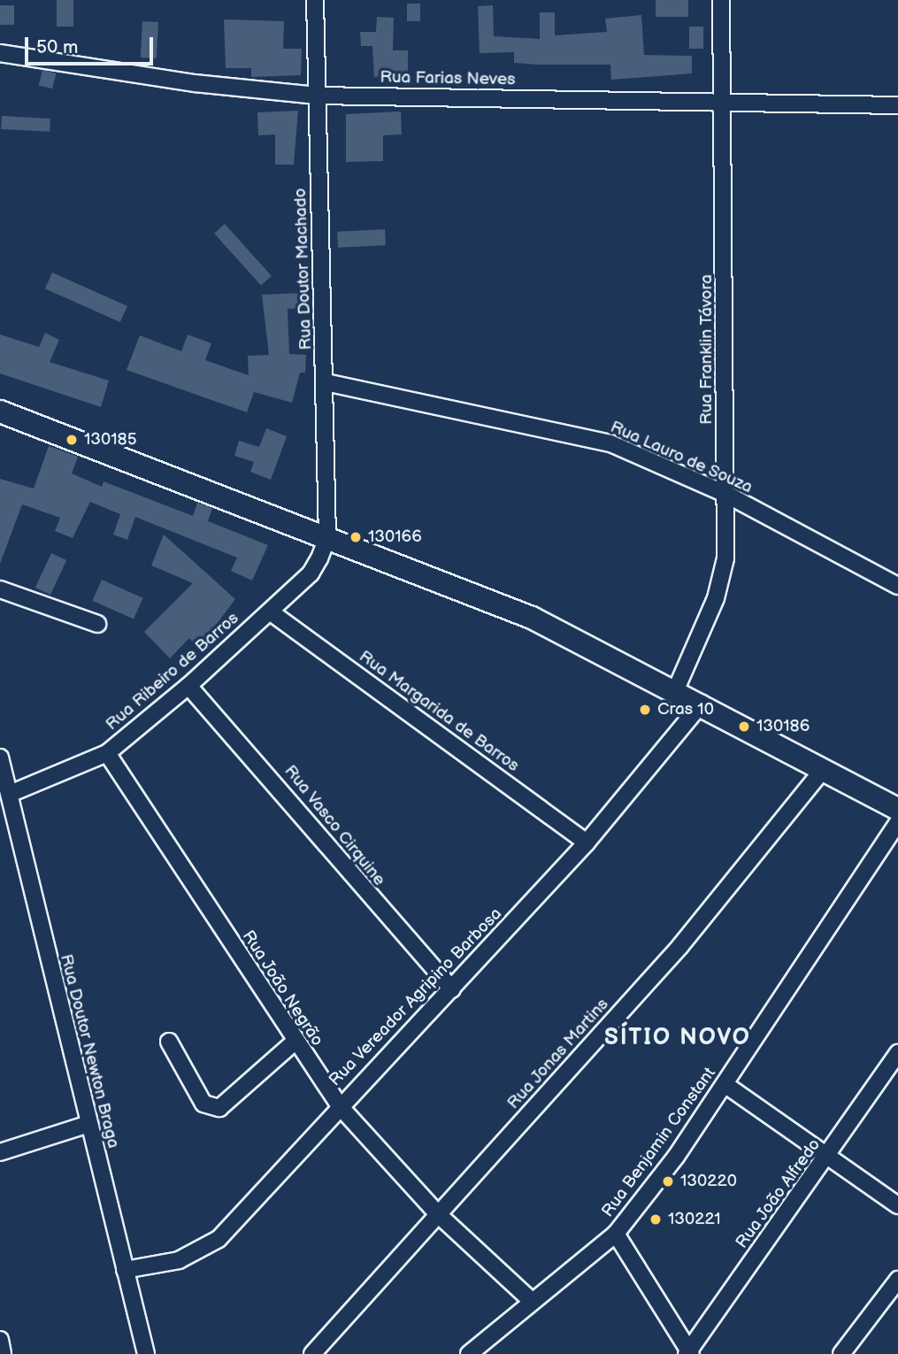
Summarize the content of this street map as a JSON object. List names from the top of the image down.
{
  "streets": {
    "street": [
      "Rua Farias Neves",
      "Rua Doutor Machado",
      "Rua Franklin Távora",
      "Rua Lauro de Souza",
      "Rua Ribeiro de Barros",
      "Rua Margarida de Barros",
      "Rua Vasco Cirquine",
      "Rua João Negrão",
      "Rua Vereador Agripino Barbosa",
      "Rua Doutor Newton Braga",
      "Rua Jonas Martins",
      "Rua Benjamin Constant",
      "Rua João Alfredo"
    ]
  },
  "crossings": [
    ["Rua Farias Neves", "Rua Doutor Machado"],
    ["Rua Farias Neves", "Rua Franklin Távora"],
    ["Rua Doutor Machado", "Rua Lauro de Souza"],
    ["Rua Doutor Machado", "Rua Ribeiro de Barros"],
    ["Rua Franklin Távora", "Rua Lauro de Souza"],
    ["Rua Ribeiro de Barros", "Rua Margarida de Barros"],
    ["Rua Ribeiro de Barros", "Rua Vasco Cirquine"],
    ["Rua Ribeiro de Barros", "Rua João Negrão"],
    ["Rua Ribeiro de Barros", "Rua Doutor Newton Braga"],
    ["Rua Margarida de Barros", "Rua Vereador Agripino Barbosa"],
    ["Rua Vasco Cirquine", "Rua Vereador Agripino Barbosa"],
    ["Rua João Negrão", "Rua Vereador Agripino Barbosa"],
    ["Rua João Negrão", "Rua Jonas Martins"],
    ["Rua João Negrão", "Rua Benjamin Constant"],
    ["Rua Vereador Agripino Barbosa", "Rua Doutor Newton Braga"]
  ],
  "districts": ["SÍTIO NOVO"],
  "places": [
    "130185",
    "130166",
    "Cras 10",
    "130186",
    "130220",
    "130221"
  ],
  "scale_bar": "50 m"
}
